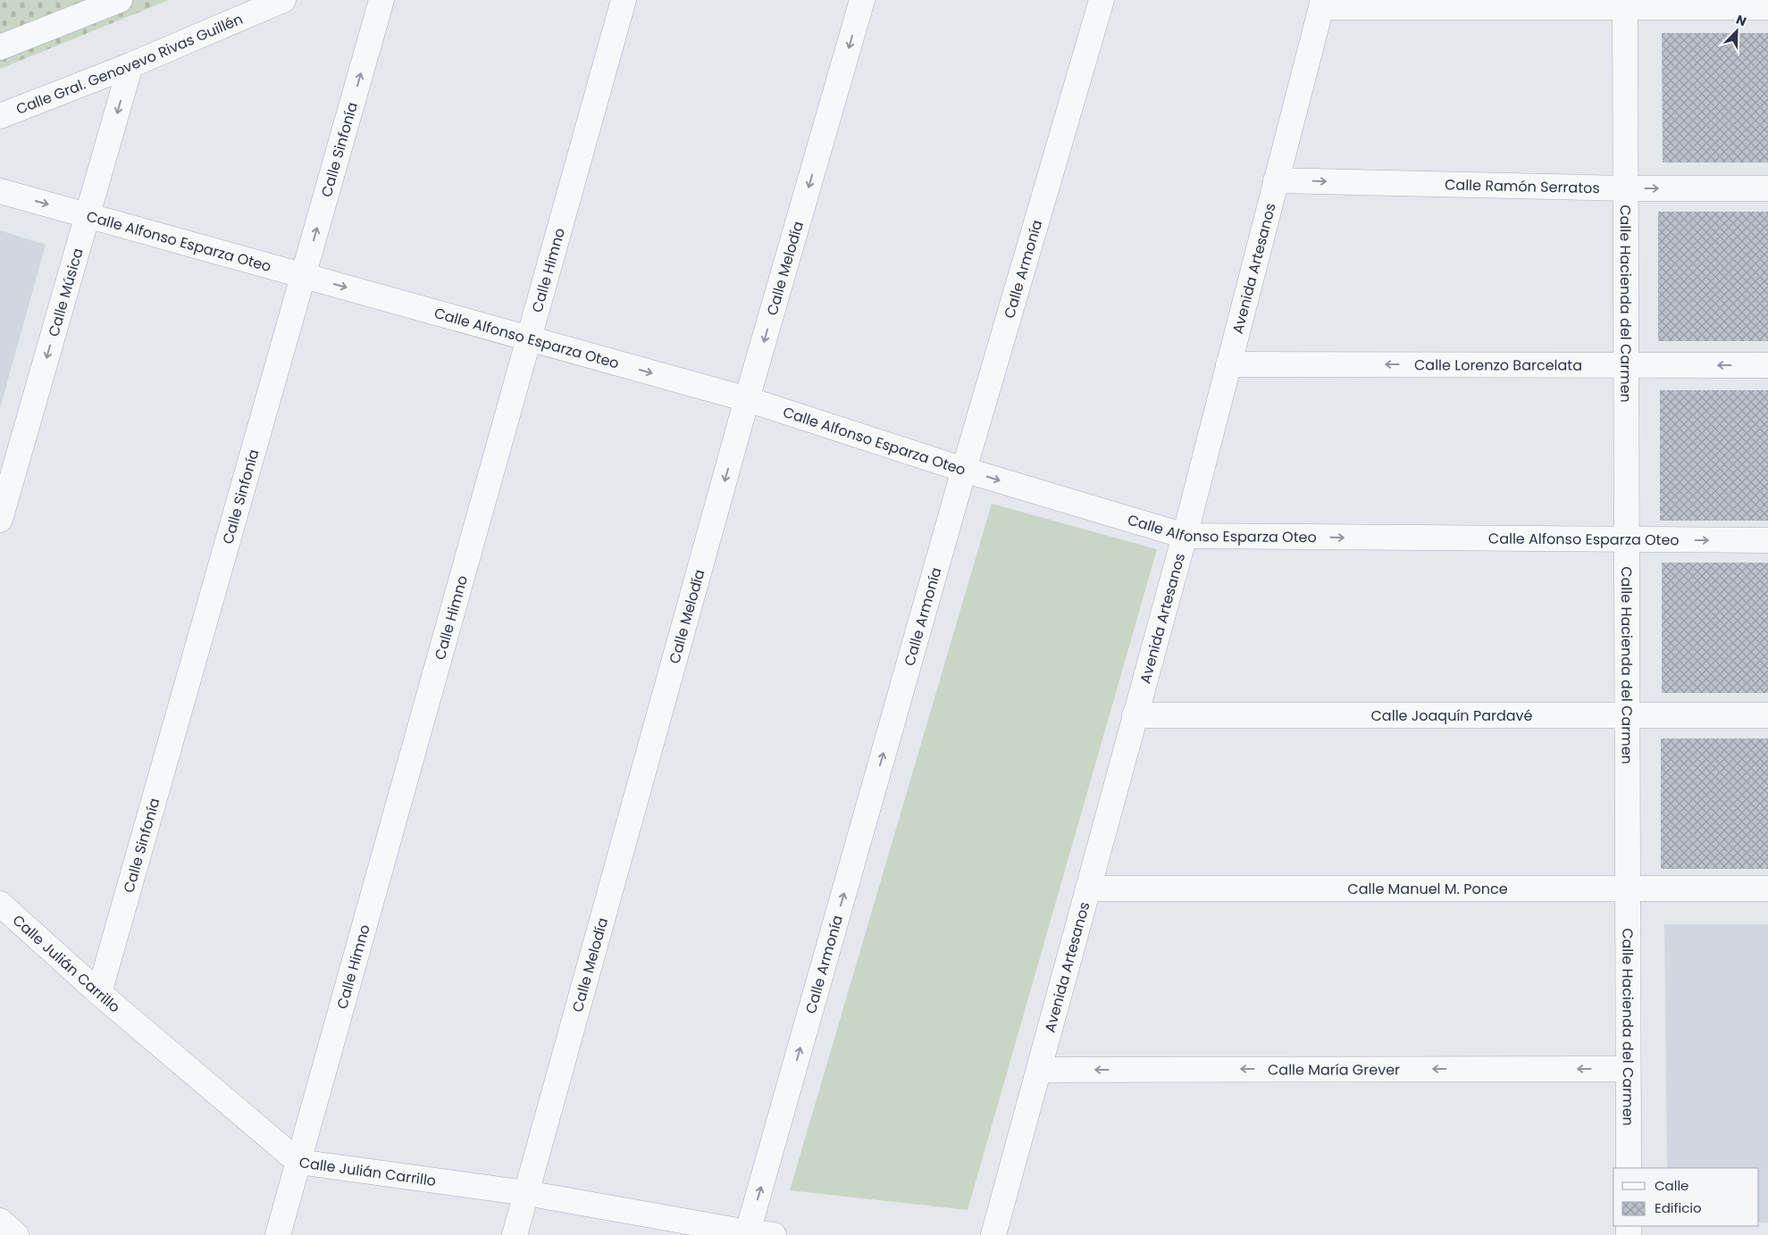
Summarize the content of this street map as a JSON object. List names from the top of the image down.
{
  "streets": {
    "street": [
      "Calle Gral. Genovevo Rivas Guillén",
      "Calle Sinfonía",
      "Calle Ramón Serratos",
      "Calle Alfonso Esparza Oteo",
      "Calle Himno",
      "Calle Melodía",
      "Avenida Artesanos",
      "Calle Armonía",
      "Calle Música",
      "Calle Hacienda del Carmen",
      "Calle Lorenzo Barcelata",
      "Calle Joaquín Pardavé",
      "Calle Manuel M. Ponce",
      "Calle Julián Carrillo",
      "Calle María Grever"
    ]
  },
  "crossings": [
    ["Calle Gral. Genovevo Rivas Guillén", "Calle Música"],
    ["Calle Sinfonía", "Calle Alfonso Esparza Oteo"],
    ["Calle Sinfonía", "Calle Julián Carrillo"],
    ["Calle Ramón Serratos", "Avenida Artesanos"],
    ["Calle Ramón Serratos", "Calle Hacienda del Carmen"],
    ["Calle Alfonso Esparza Oteo", "Calle Himno"],
    ["Calle Alfonso Esparza Oteo", "Calle Melodía"],
    ["Calle Alfonso Esparza Oteo", "Avenida Artesanos"],
    ["Calle Alfonso Esparza Oteo", "Calle Armonía"],
    ["Calle Alfonso Esparza Oteo", "Calle Música"],
    ["Calle Alfonso Esparza Oteo", "Calle Hacienda del Carmen"],
    ["Calle Himno", "Calle Julián Carrillo"],
    ["Calle Melodía", "Calle Julián Carrillo"],
    ["Avenida Artesanos", "Calle Lorenzo Barcelata"],
    ["Avenida Artesanos", "Calle Joaquín Pardavé"],
    ["Avenida Artesanos", "Calle Manuel M. Ponce"],
    ["Avenida Artesanos", "Calle María Grever"],
    ["Calle Armonía", "Calle Julián Carrillo"],
    ["Calle Hacienda del Carmen", "Calle Lorenzo Barcelata"],
    ["Calle Hacienda del Carmen", "Calle Joaquín Pardavé"],
    ["Calle Hacienda del Carmen", "Calle Manuel M. Ponce"],
    ["Calle Hacienda del Carmen", "Calle María Grever"]
  ],
  "one_way": [
    "Calle Alfonso Esparza Oteo",
    "Calle Melodía",
    "Calle Armonía",
    "Calle Música",
    "Calle Lorenzo Barcelata",
    "Calle María Grever"
  ],
  "legend": ["Calle", "Edificio"],
  "north": "top right"
}
